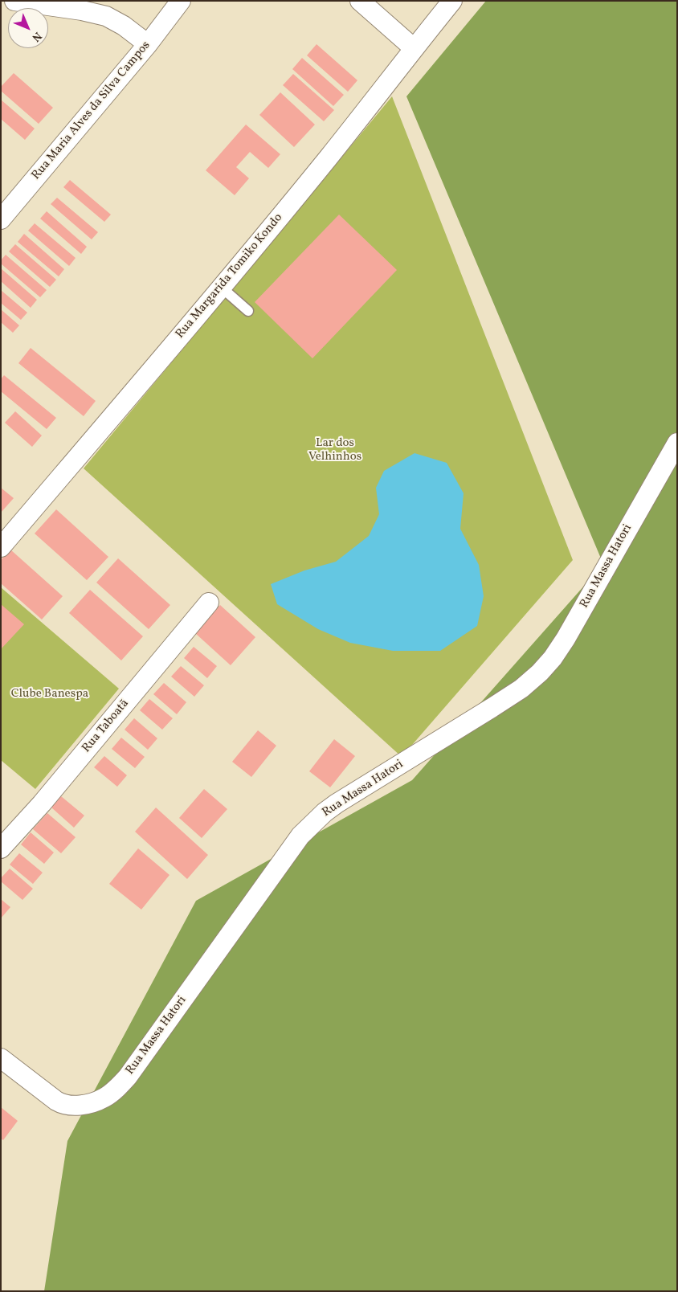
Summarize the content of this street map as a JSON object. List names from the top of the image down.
{
  "streets": {
    "street": [
      "Rua Maria Alves da Silva Campos",
      "Rua Margarida Tomiko Kondo",
      "Rua Massa Hatori",
      "Rua Taboatã"
    ]
  },
  "parks": ["Lar dos Velhinhos", "Clube Banespa"],
  "north": "bottom right"
}
